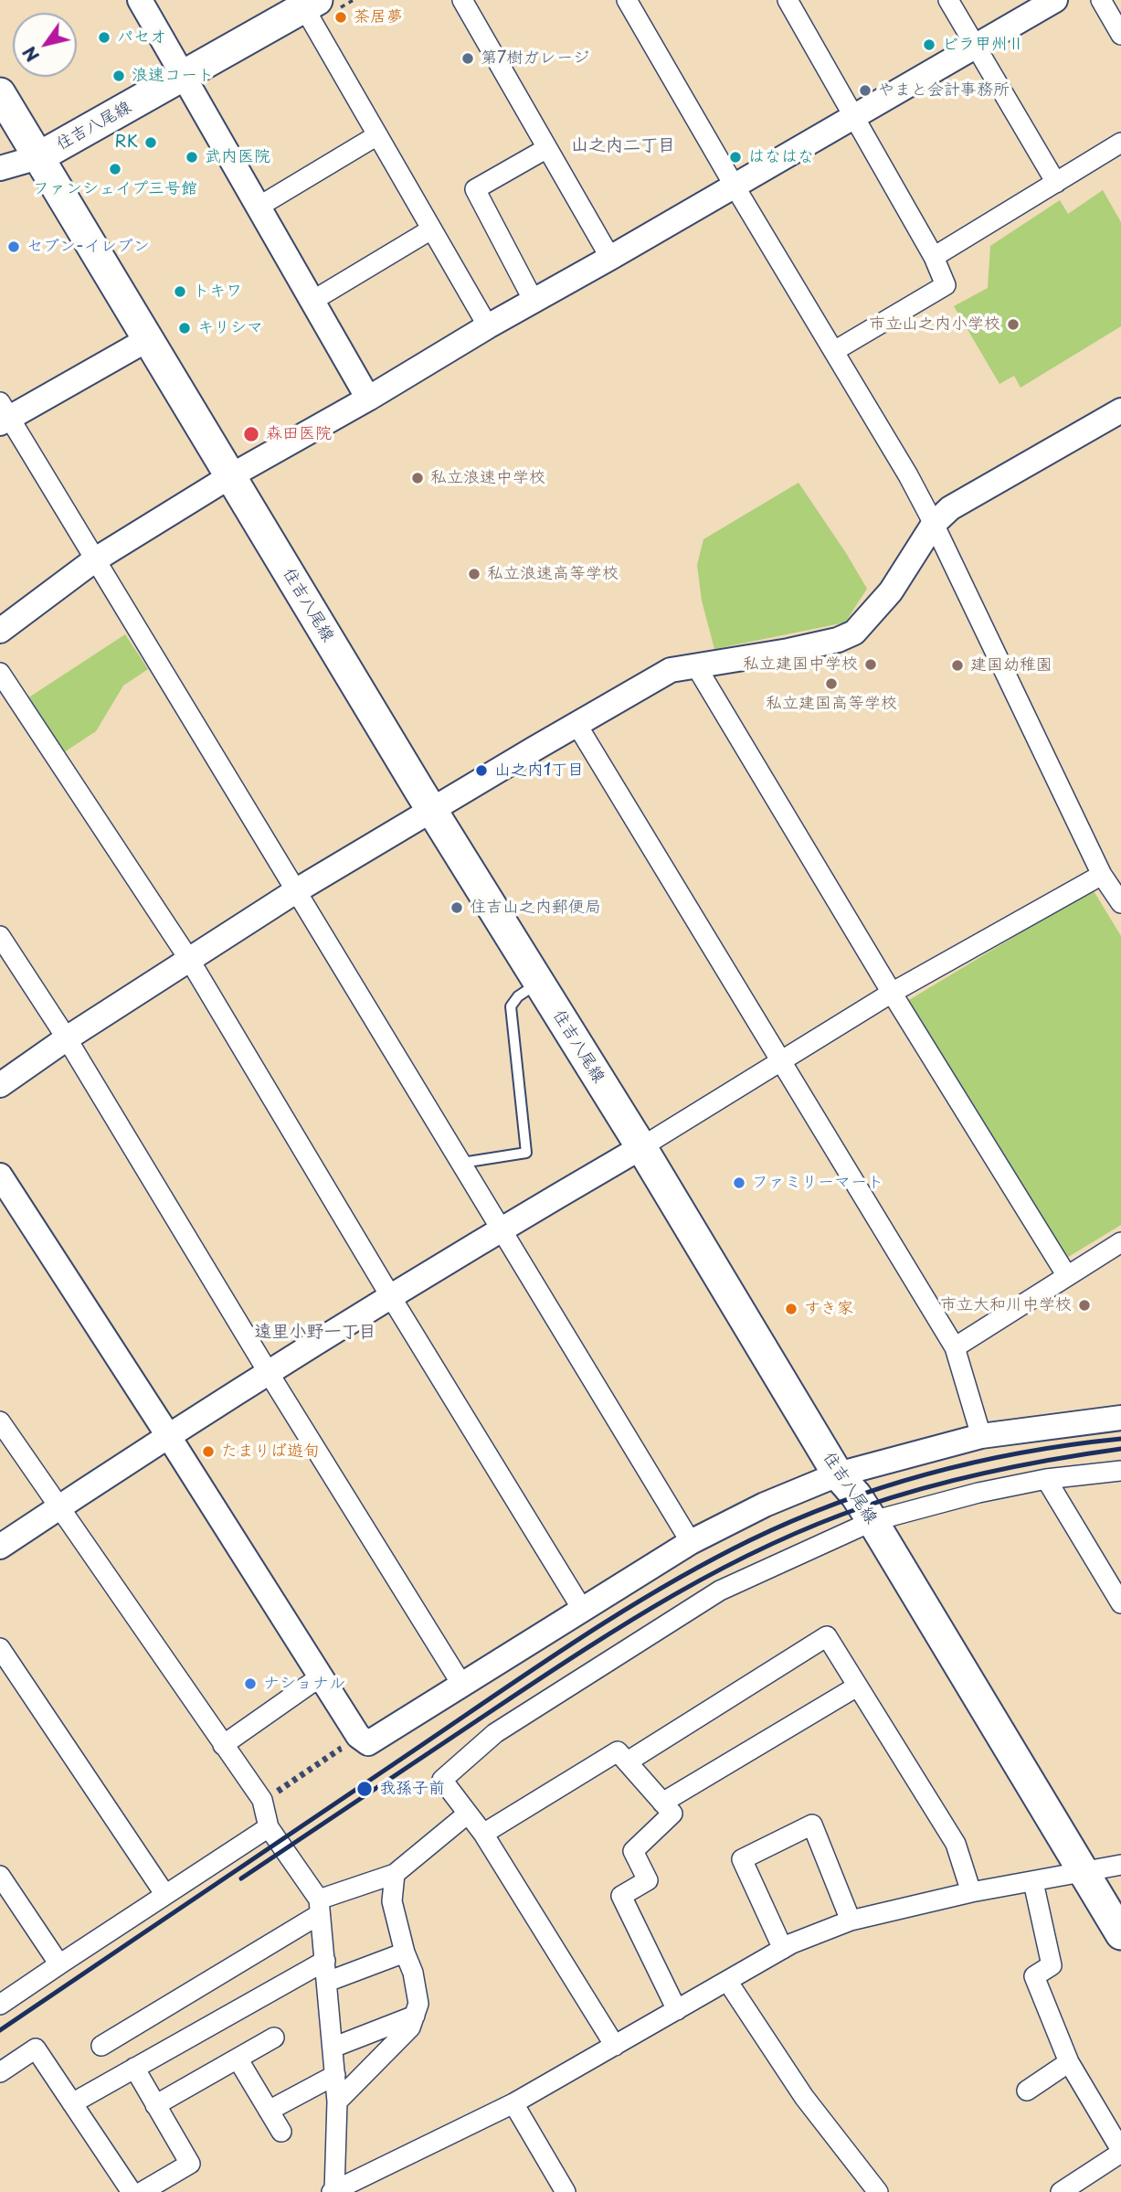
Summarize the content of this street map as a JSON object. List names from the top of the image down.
{
  "streets": {
    "main road": ["住吉八尾線"]
  },
  "districts": ["山之内二丁目", "遠里小野一丁目"],
  "places": [
    "茶居夢",
    "パセオ",
    "ビラ甲州Ⅱ",
    "第7樹ガレージ",
    "浪速コート",
    "やまと会計事務所",
    "RK",
    "武内医院",
    "はなはな",
    "ファンシェイプ三号館",
    "セブン-イレブン",
    "トキワ",
    "市立山之内小学校",
    "キリシマ",
    "森田医院",
    "私立浪速中学校",
    "私立浪速高等学校",
    "私立建国中学校",
    "建国幼稚園",
    "私立建国高等学校",
    "山之内1丁目",
    "住吉山之内郵便局",
    "ファミリーマート",
    "市立大和川中学校",
    "すき家",
    "たまりば遊旬",
    "ナショナル",
    "我孫子前"
  ],
  "north": "bottom left"
}
